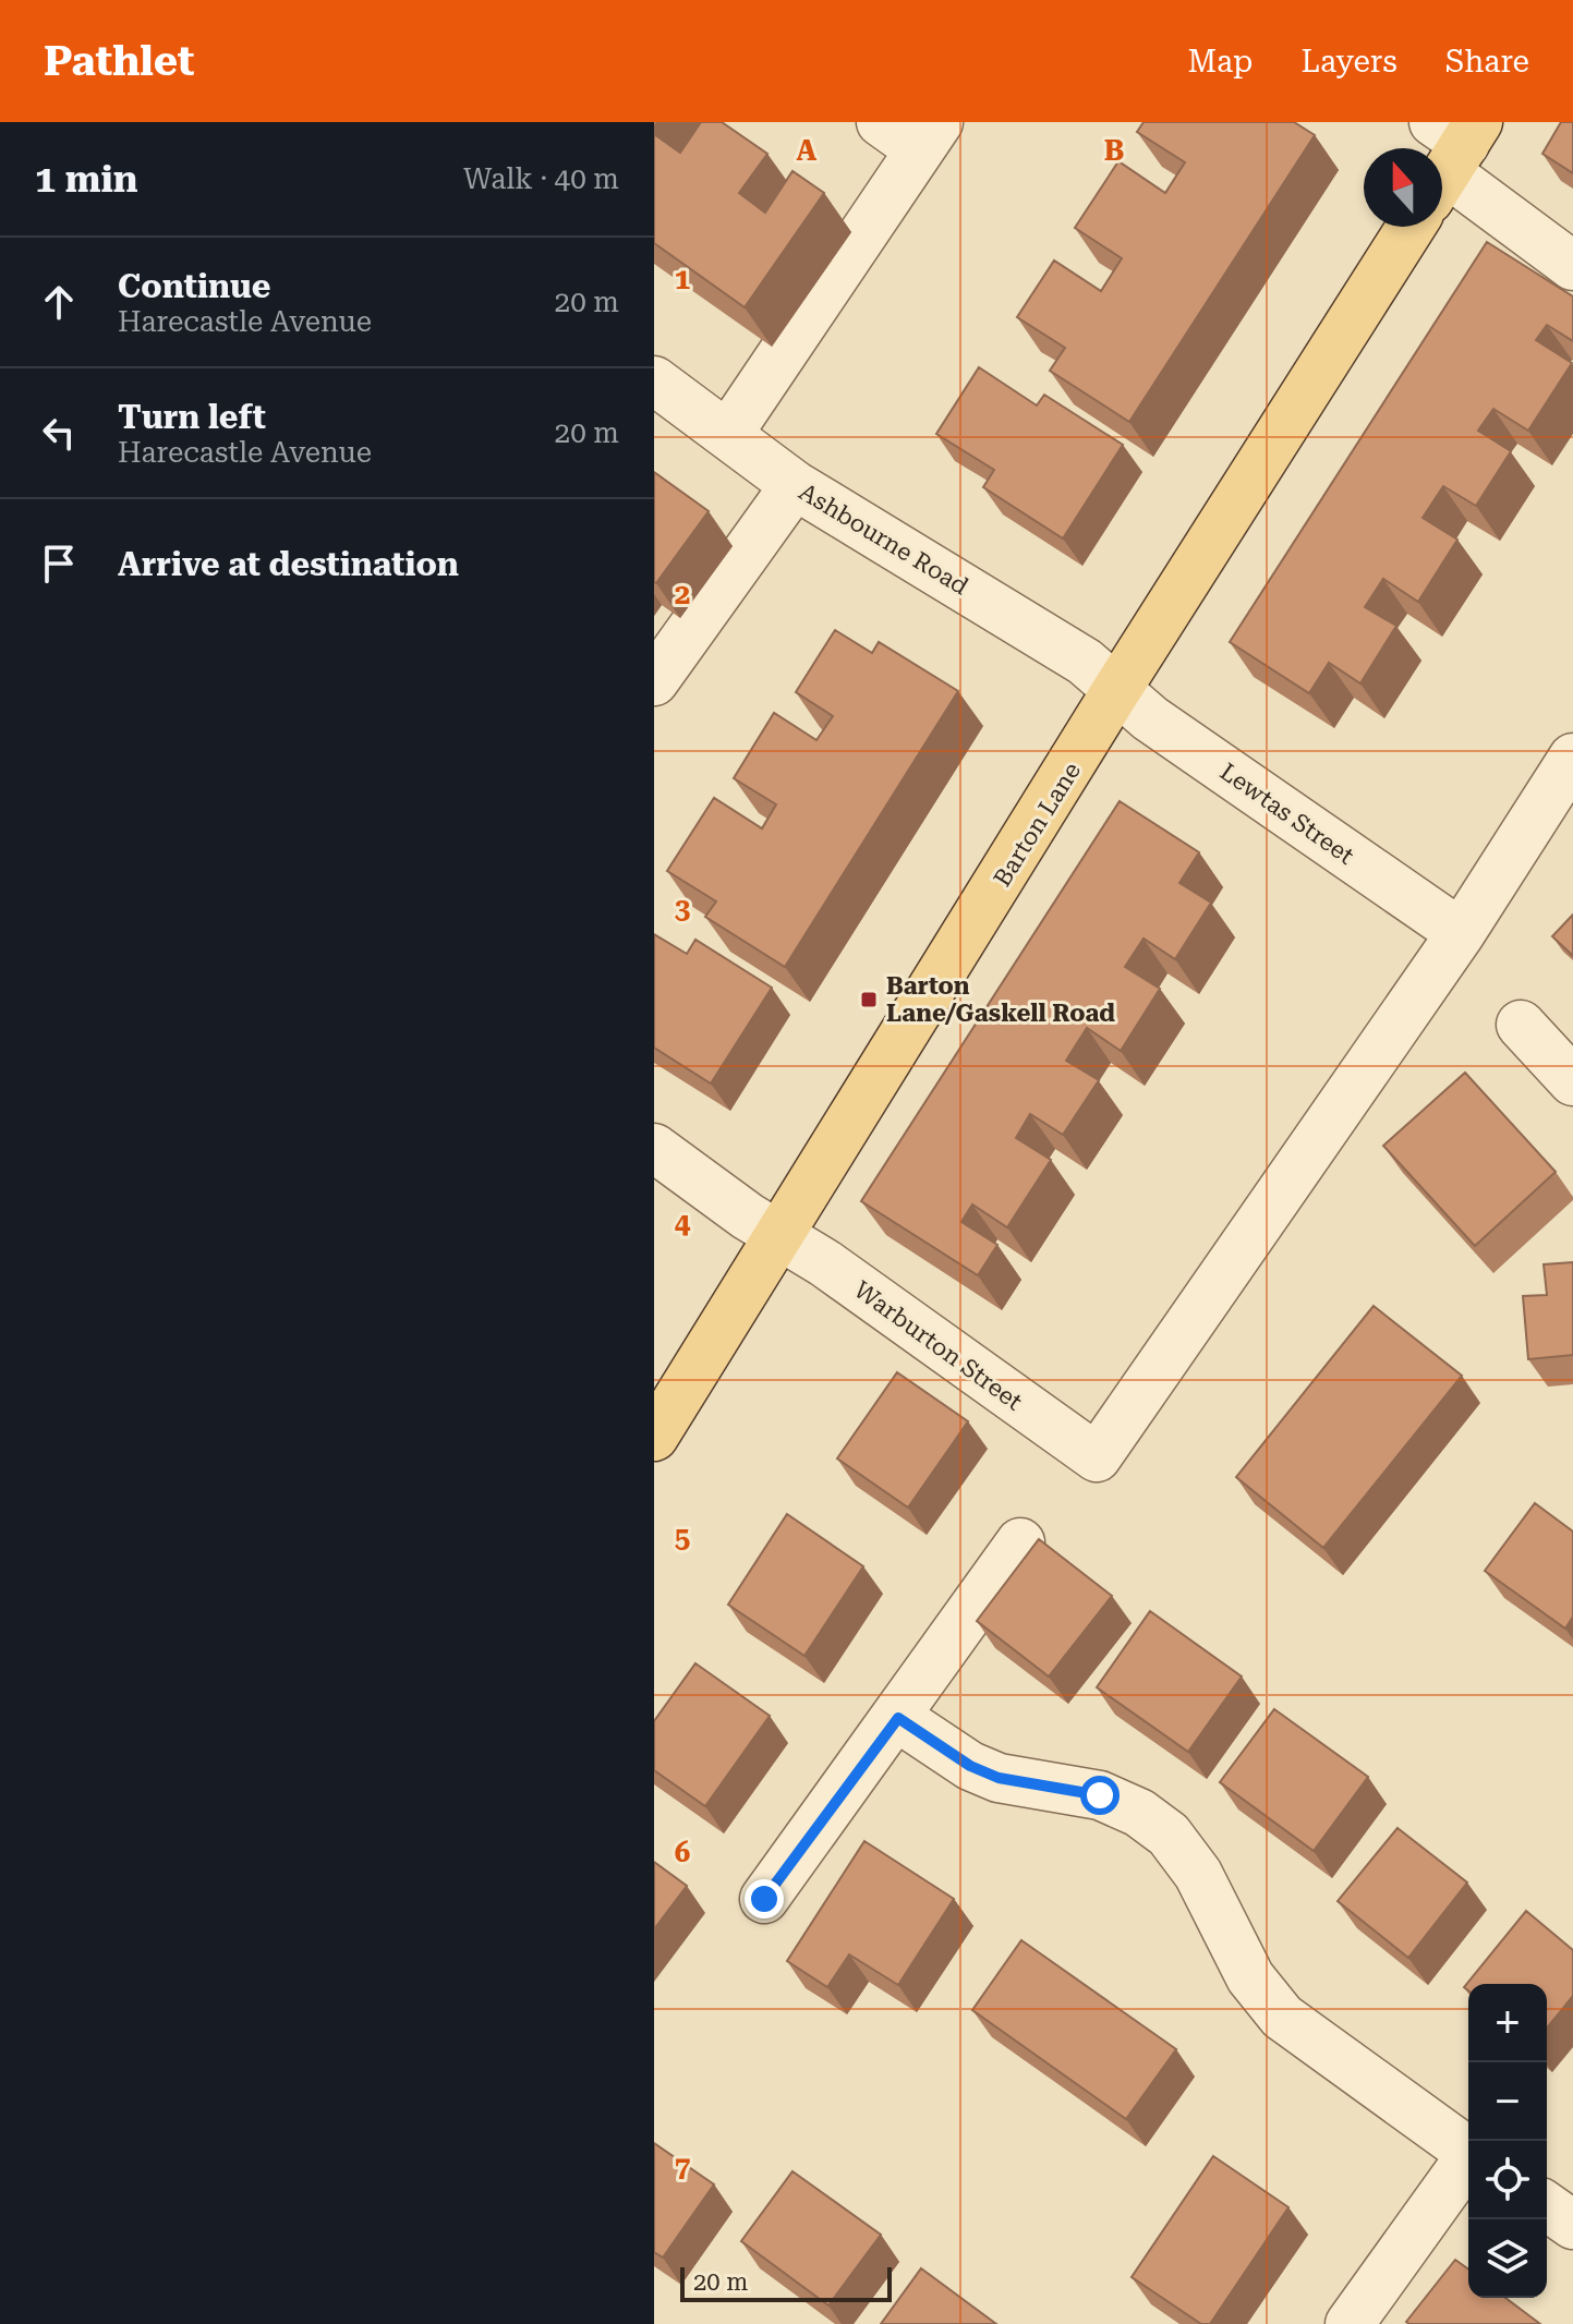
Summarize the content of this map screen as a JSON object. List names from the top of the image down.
{
  "streets": {
    "main road": ["Barton Lane"],
    "street": ["Ashbourne Road", "Lewtas Street", "Warburton Street"]
  },
  "crossings": [
    ["Ashbourne Road", "Lewtas Street"],
    ["Ashbourne Road", "Barton Lane"],
    ["Lewtas Street", "Barton Lane"],
    ["Lewtas Street", "Warburton Street"],
    ["Barton Lane", "Warburton Street"]
  ],
  "places": {
    "transit": ["Barton Lane/Gaskell Road"]
  },
  "scale_bar": "20 m",
  "north": "top",
  "page": {
    "header": "Pathlet",
    "nav": ["Map", "Layers", "Share"],
    "heading": ["1 min", "Walk · 40 m"],
    "list": [
      ["Continue", "Harecastle Avenue", "20 m"],
      ["Turn left", "Harecastle Avenue", "20 m"],
      "Arrive at destination"
    ],
    "map_buttons": ["+", "−"],
    "scale": "20 m"
  },
  "grid": {
    "columns": ["A", "B"],
    "rows": [
      "1",
      "2",
      "3",
      "4",
      "5",
      "6",
      "7"
    ]
  }
}
